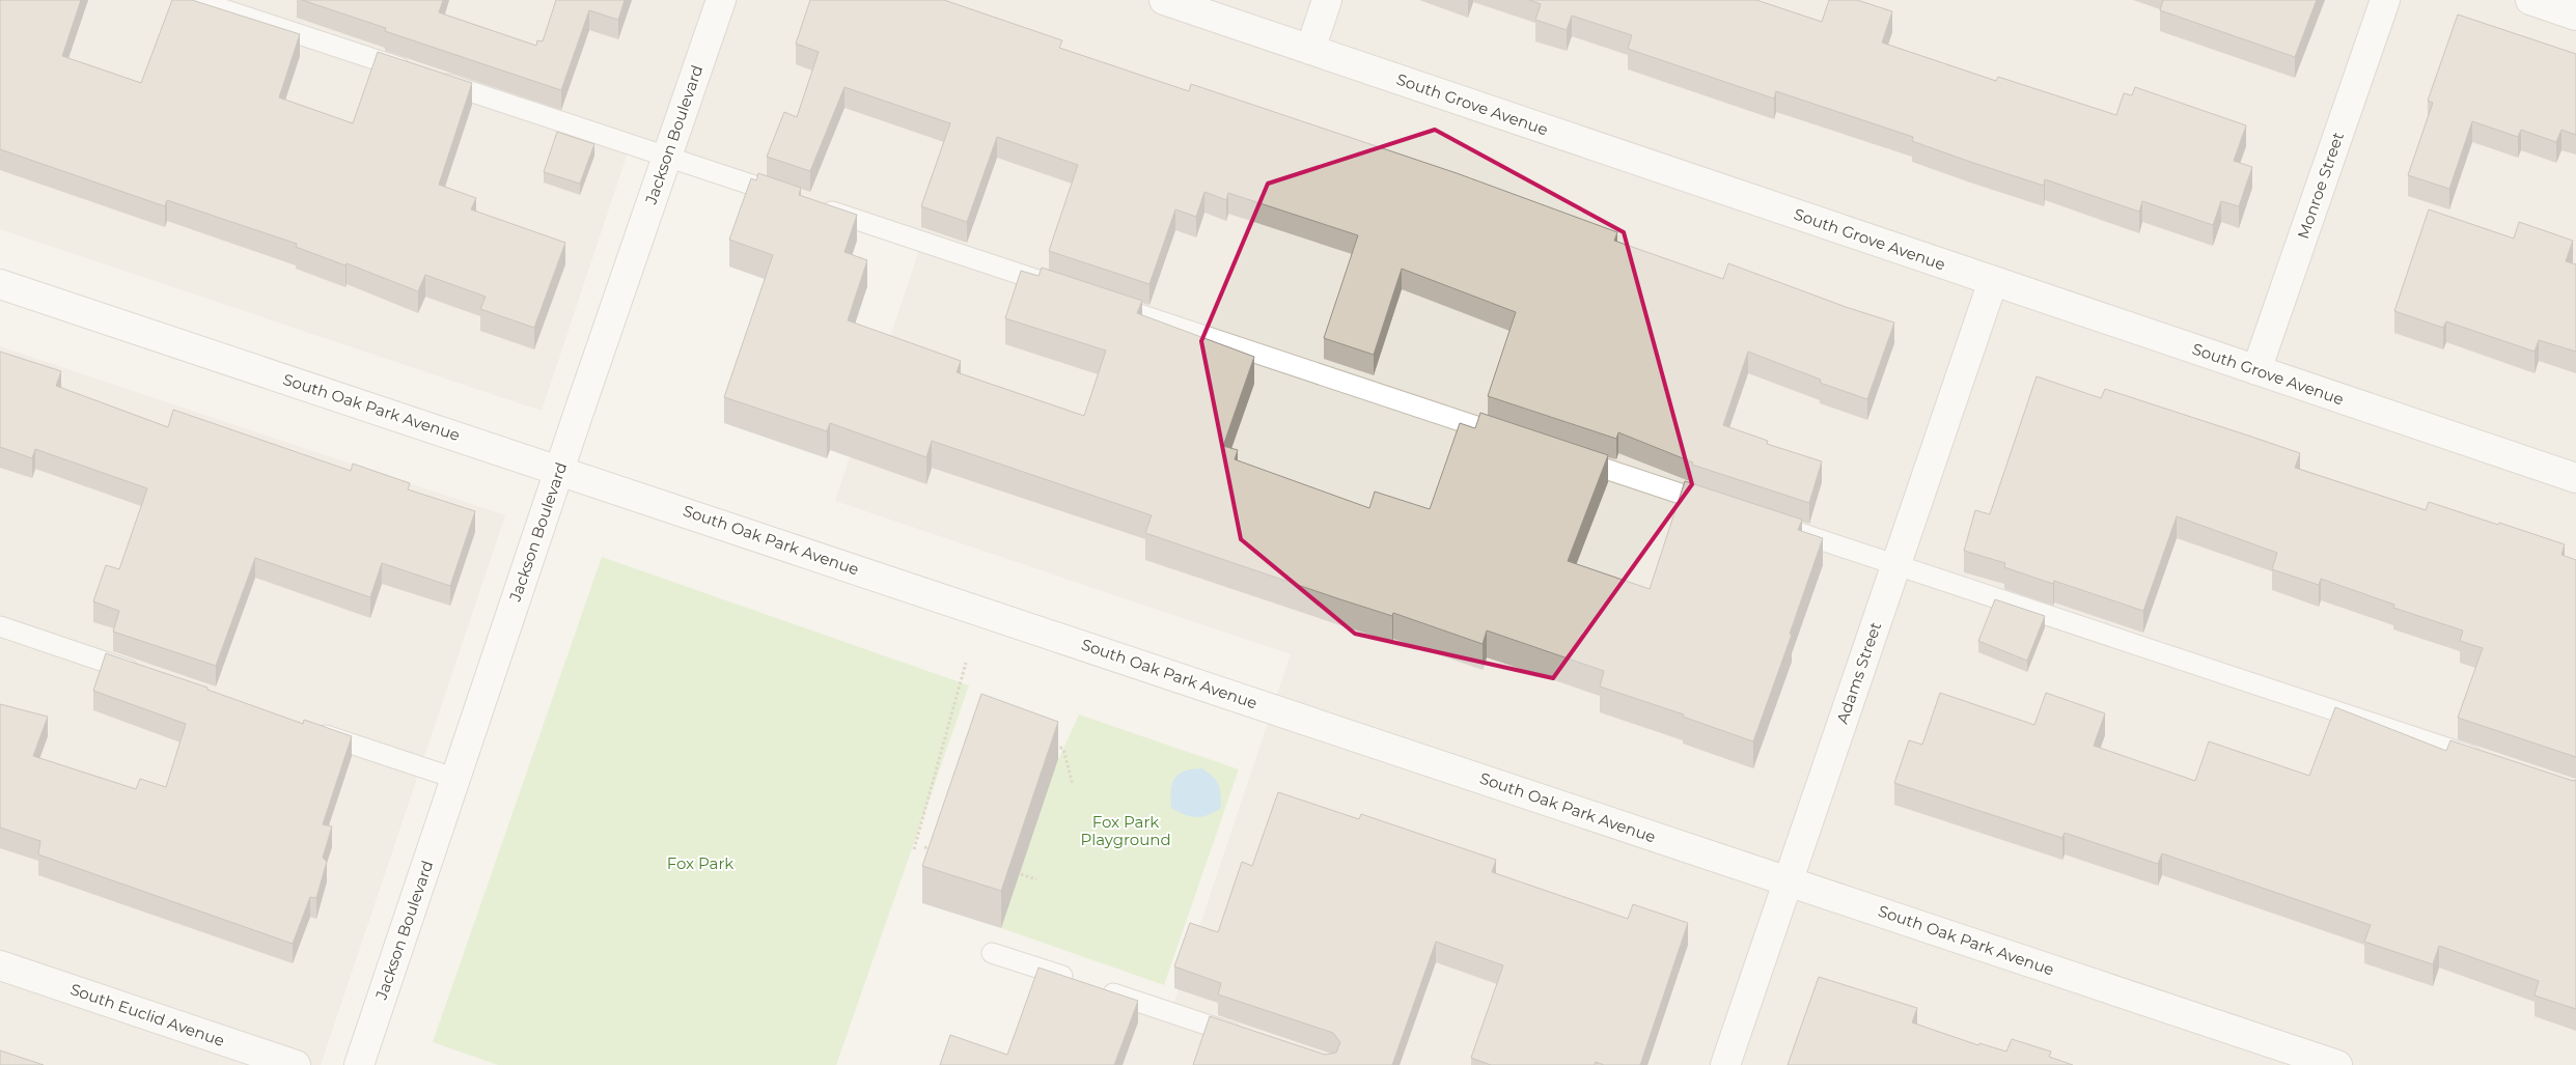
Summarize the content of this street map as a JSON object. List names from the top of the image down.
{
  "streets": {
    "street": [
      "South Grove Avenue",
      "Jackson Boulevard",
      "Monroe Street",
      "South Oak Park Avenue",
      "Adams Street",
      "South Euclid Avenue"
    ]
  },
  "crossings": [
    ["South Grove Avenue", "Monroe Street"],
    ["South Grove Avenue", "Adams Street"],
    ["Jackson Boulevard", "South Oak Park Avenue"],
    ["South Oak Park Avenue", "Adams Street"]
  ],
  "parks": ["Fox Park Playground", "Fox Park"]
}
